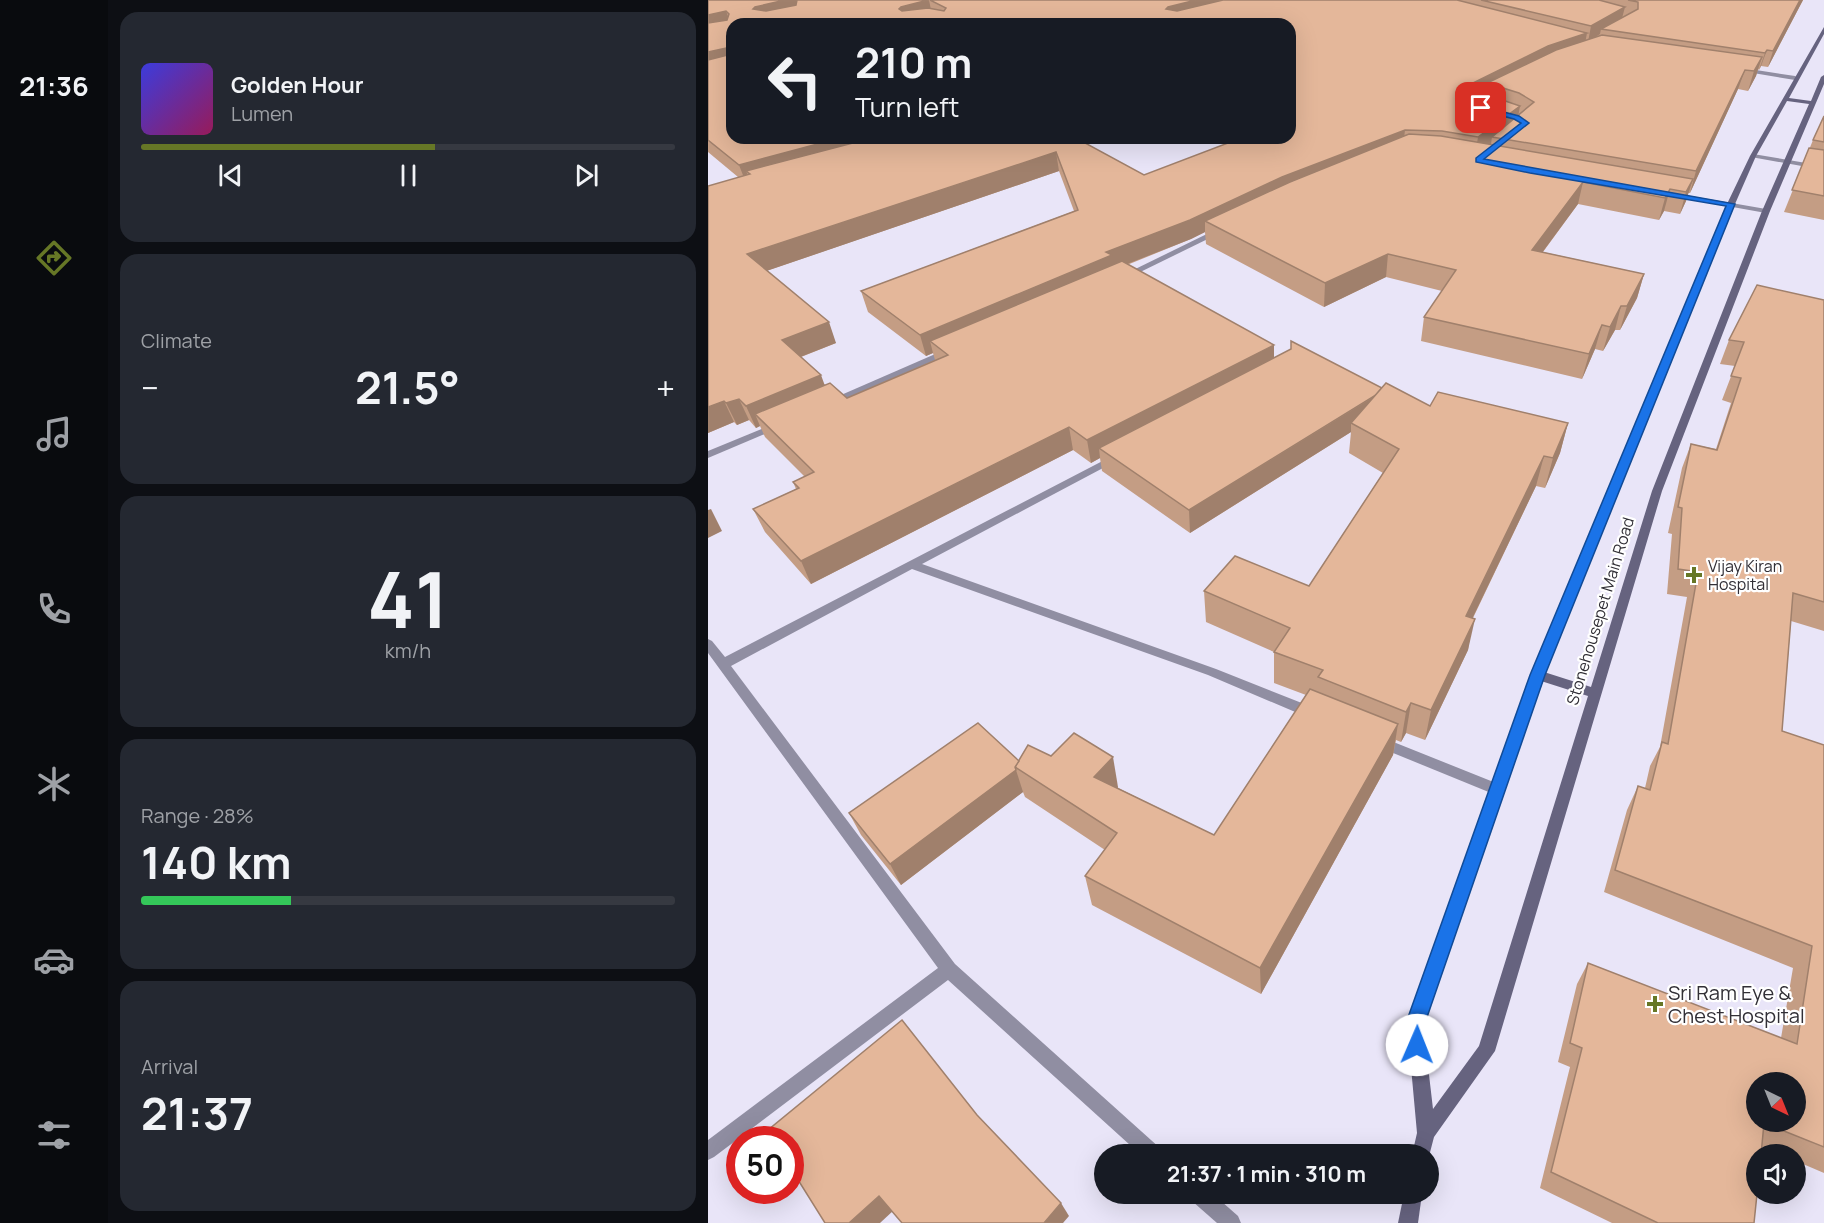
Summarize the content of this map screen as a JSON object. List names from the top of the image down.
{
  "streets": {
    "main road": ["Stonehousepet Main Road"]
  },
  "places": {
    "health": ["Vijay Kiran Hospital", "Sri Ram Eye & Chest Hospital"]
  },
  "north": "bottom right",
  "page": {
    "tabs": "21:36",
    "turn": ["210 m", "Turn left"],
    "song": ["Golden Hour", "Lumen"],
    "tile": [
      "Climate",
      ["41", "km/h"],
      ["Range · 28%", "140 km"],
      ["Arrival", "21:37"]
    ],
    "heat": ["−", "21.5°", "+"],
    "limit": "50",
    "trip": "21:37 · 1 min · 310 m"
  }
}
